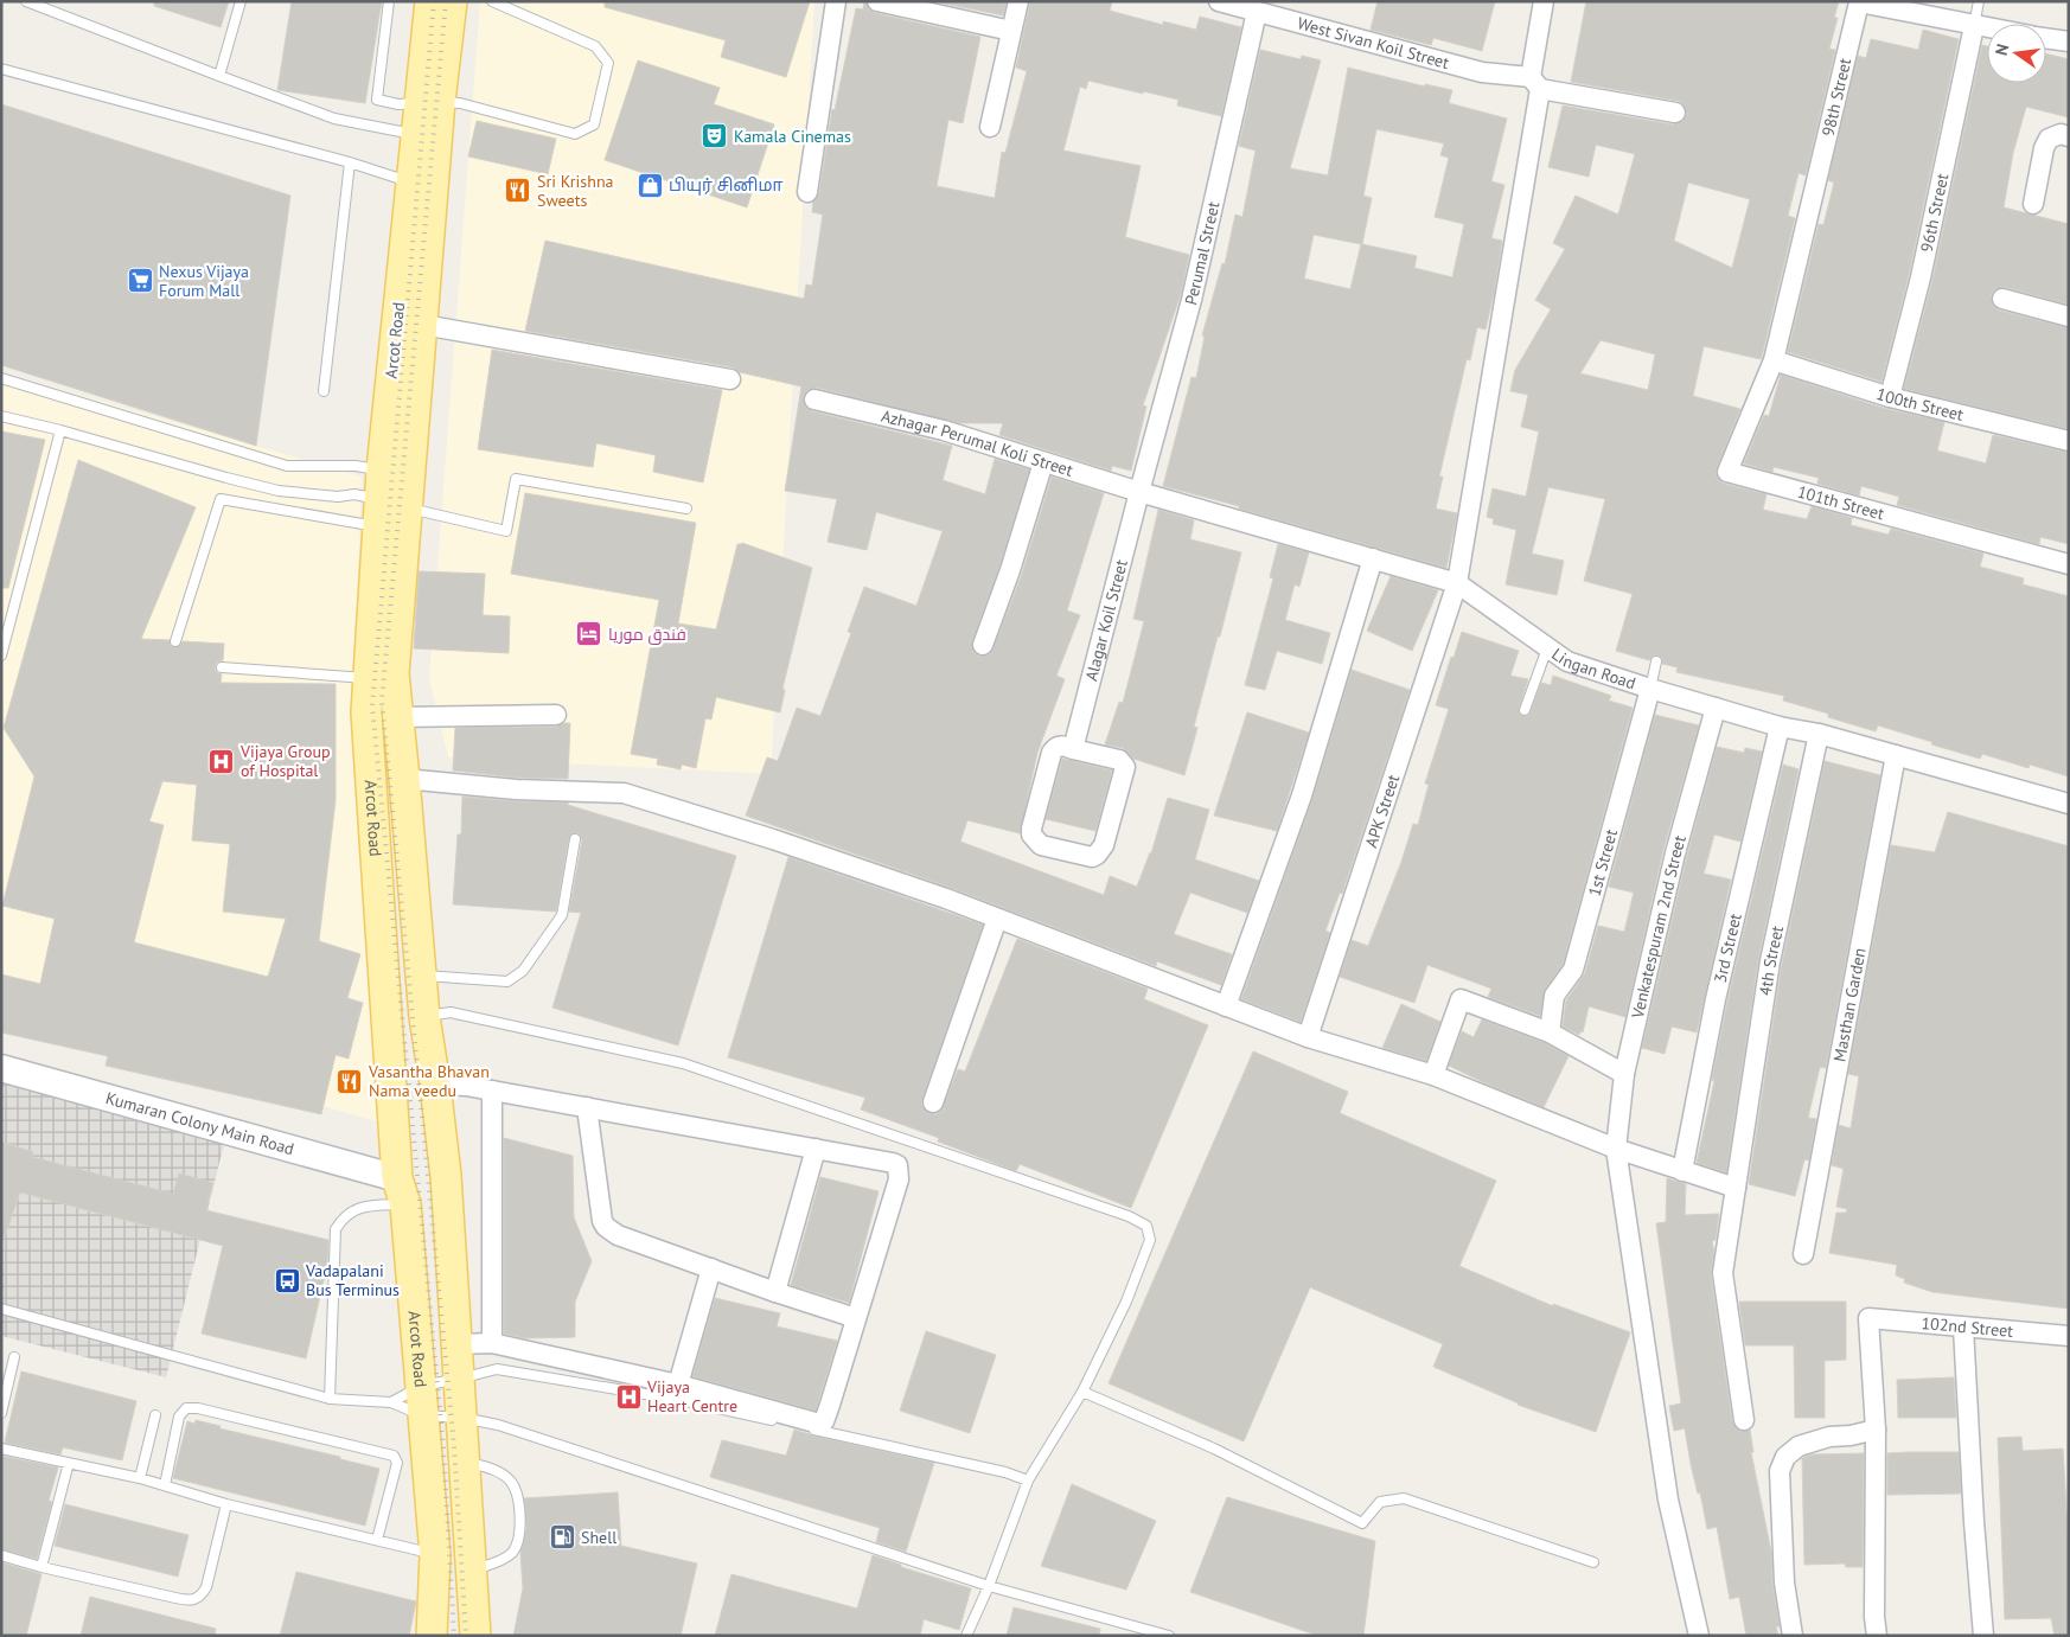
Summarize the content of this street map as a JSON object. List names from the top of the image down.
{
  "streets": {
    "main road": ["Arcot Road"],
    "street": [
      "West Sivan Koil Street",
      "98th Street",
      "96th Street",
      "Perumal Street",
      "100th Street",
      "Azhagar Perumal Koli Street",
      "101th Street",
      "Alagar Koil Street",
      "Lingan Road",
      "APK Street",
      "1st Street",
      "Venkatespuram 2nd Street",
      "3rd Street",
      "4th Street",
      "Masthan Garden",
      "Kumaran Colony Main Road",
      "102nd Street"
    ]
  },
  "crossings": [
    ["West Sivan Koil Street", "Perumal Street"],
    ["West Sivan Koil Street", "APK Street"],
    ["98th Street", "96th Street"],
    ["98th Street", "100th Street"],
    ["98th Street", "101th Street"],
    ["96th Street", "100th Street"],
    ["Perumal Street", "Azhagar Perumal Koli Street"],
    ["Perumal Street", "Alagar Koil Street"],
    ["Perumal Street", "Lingan Road"],
    ["Arcot Road", "Kumaran Colony Main Road"],
    ["100th Street", "101th Street"],
    ["Azhagar Perumal Koli Street", "Alagar Koil Street"],
    ["Azhagar Perumal Koli Street", "Lingan Road"],
    ["Alagar Koil Street", "Lingan Road"],
    ["Lingan Road", "APK Street"],
    ["Lingan Road", "1st Street"],
    ["Lingan Road", "Venkatespuram 2nd Street"],
    ["Lingan Road", "3rd Street"],
    ["Lingan Road", "4th Street"],
    ["Lingan Road", "Masthan Garden"]
  ],
  "places": {
    "theatre": ["Kamala Cinemas"],
    "shop": ["பியுர் சினிமா"],
    "restaurant": ["Sri Krishna Sweets", "Vasantha Bhavan Nama veedu"],
    "supermarket": ["Nexus Vijaya Forum Mall"],
    "hotel": ["فندق موريا"],
    "hospital": ["Vijaya Group of Hospital", "Vijaya Heart Centre"],
    "bus stop": ["Vadapalani Bus Terminus"],
    "fuel station": ["Shell"]
  },
  "north": "left"
}
